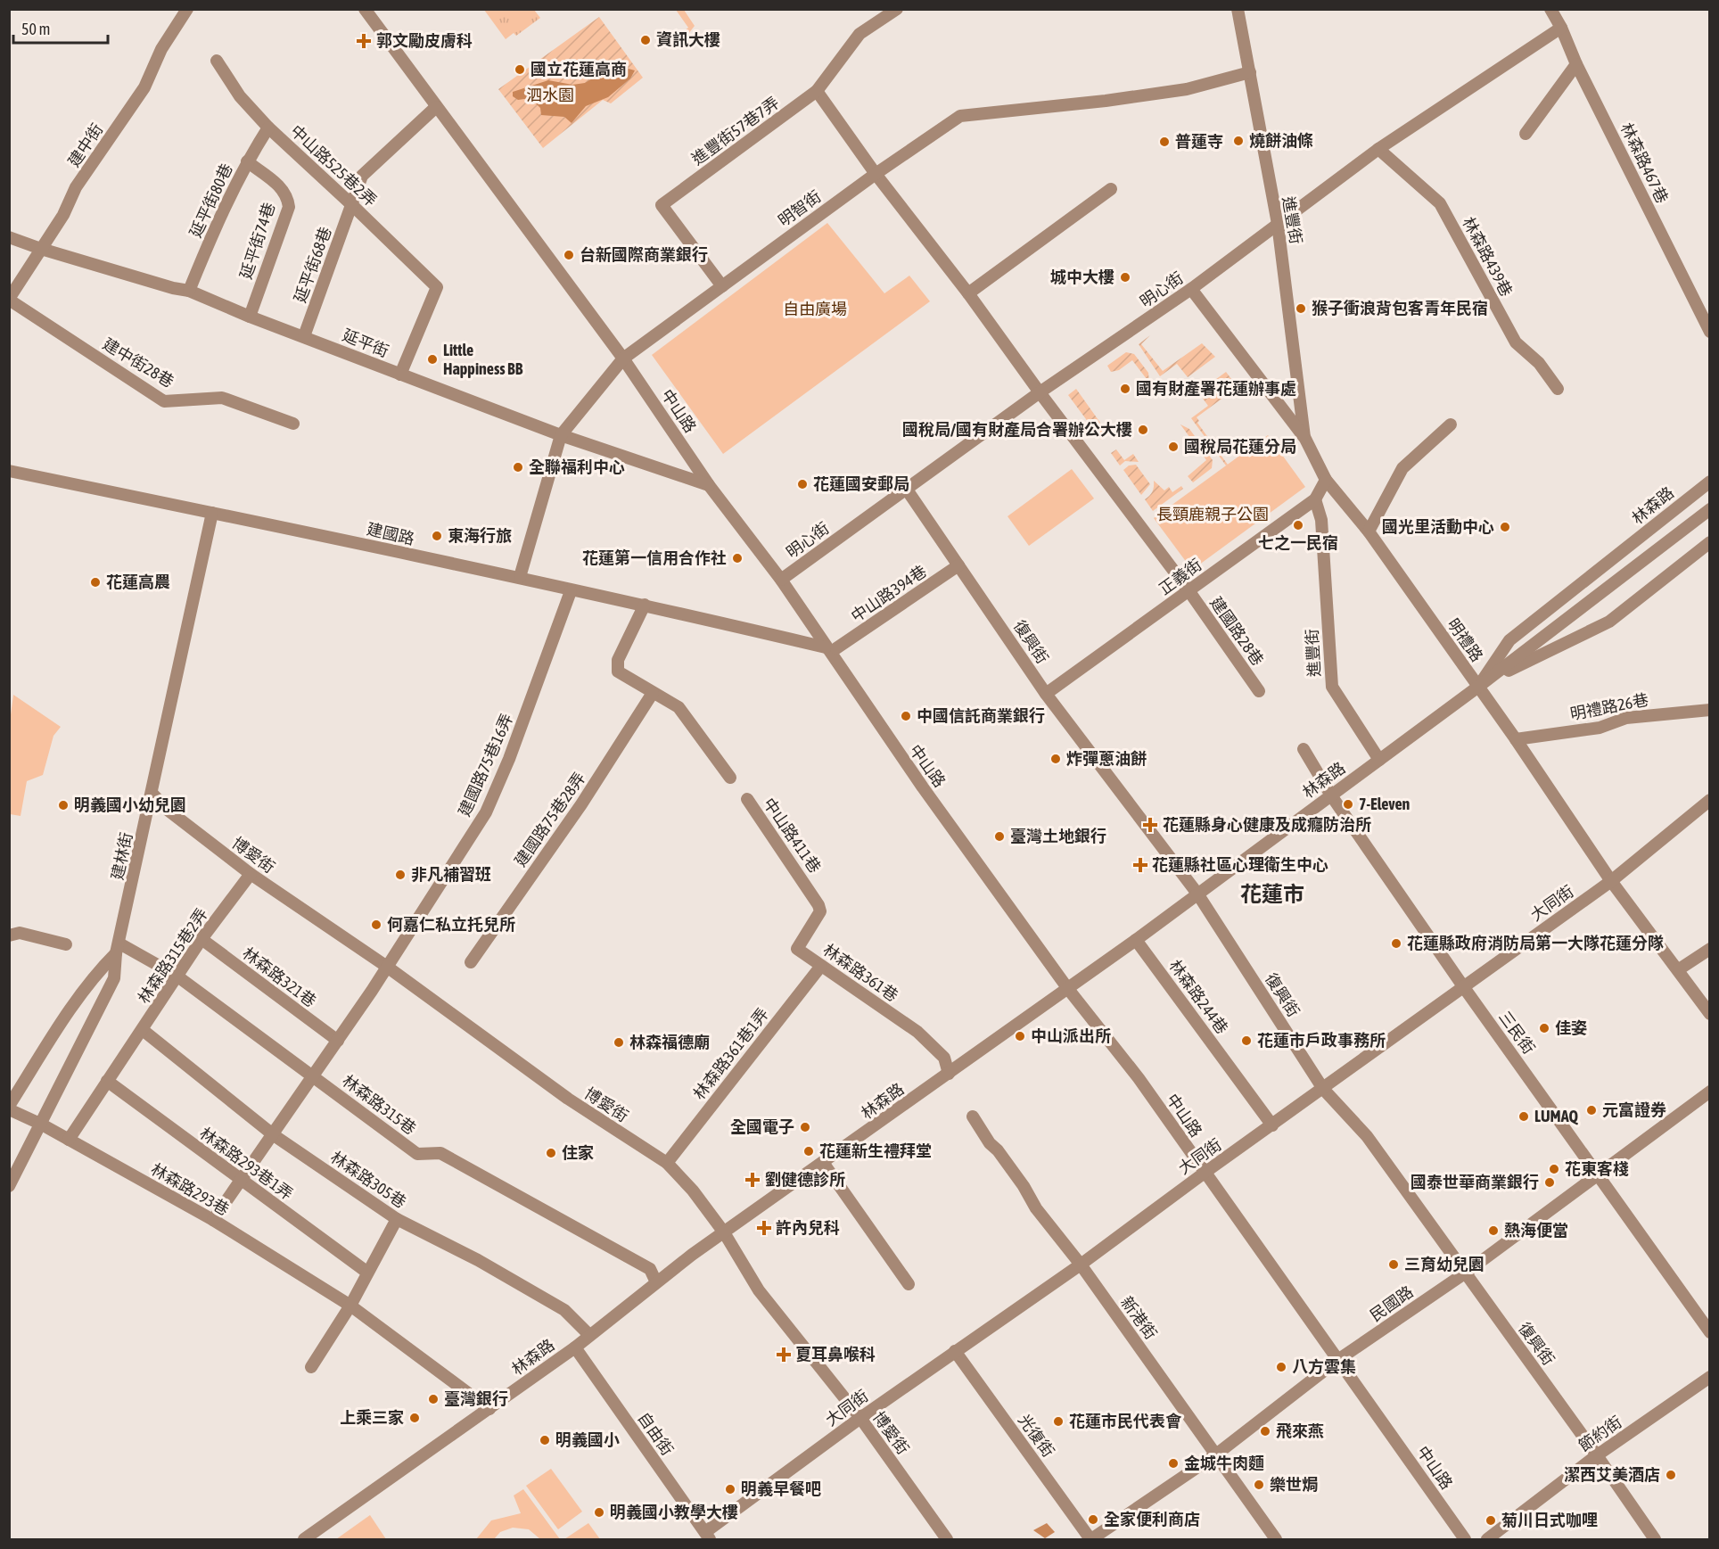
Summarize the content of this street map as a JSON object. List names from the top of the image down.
{
  "streets": {
    "street": [
      "進豐街57巷7弄",
      "建中街",
      "林森路467巷",
      "中山路525巷2弄",
      "延平街80巷",
      "明智街",
      "進豐街",
      "延平街74巷",
      "林森路439巷",
      "延平街68巷",
      "明心街",
      "延平街",
      "建中街28巷",
      "中山路",
      "林森路",
      "建國路",
      "正義街",
      "中山路394巷",
      "建國路28巷",
      "明禮路",
      "復興街",
      "明禮路26巷",
      "建國路75巷16弄",
      "建國路75巷28弄",
      "中山路411巷",
      "博愛街",
      "建林街",
      "大同街",
      "林森路315巷2弄",
      "林森路361巷",
      "林森路321巷",
      "林森路244巷",
      "三民街",
      "林森路361巷1弄",
      "林森路315巷",
      "林森路293巷1弄",
      "林森路305巷",
      "林森路293巷",
      "民國路",
      "新港街",
      "自由街",
      "節約街",
      "光復街"
    ]
  },
  "crossings": [
    ["進豐街57巷7弄", "明智街"],
    ["進豐街57巷7弄", "建國路28巷"],
    ["建中街", "延平街"],
    ["建中街", "建中街28巷"],
    ["林森路467巷", "明心街"],
    ["中山路525巷2弄", "延平街80巷"],
    ["中山路525巷2弄", "延平街68巷"],
    ["中山路525巷2弄", "延平街"],
    ["延平街80巷", "延平街74巷"],
    ["延平街80巷", "延平街"],
    ["明智街", "進豐街"],
    ["明智街", "延平街"],
    ["明智街", "中山路"],
    ["明智街", "建國路"],
    ["明智街", "建國路28巷"],
    ["進豐街", "明心街"],
    ["進豐街", "林森路"],
    ["進豐街", "正義街"],
    ["進豐街", "明禮路"],
    ["延平街74巷", "延平街"],
    ["林森路439巷", "明心街"],
    ["延平街68巷", "延平街"],
    ["延平街68巷", "中山路"],
    ["明心街", "中山路"],
    ["明心街", "建國路28巷"],
    ["明心街", "明禮路"],
    ["明心街", "復興街"],
    ["延平街", "中山路"],
    ["中山路", "林森路"],
    ["中山路", "建國路"],
    ["中山路", "中山路394巷"],
    ["中山路", "大同街"],
    ["中山路", "民國路"],
    ["林森路", "明禮路"],
    ["林森路", "復興街"],
    ["林森路", "博愛街"],
    ["林森路", "林森路361巷"],
    ["林森路", "林森路244巷"],
    ["林森路", "三民街"],
    ["林森路", "林森路315巷"],
    ["林森路", "林森路305巷"],
    ["林森路", "林森路293巷"],
    ["林森路", "自由街"],
    ["建國路", "中山路394巷"],
    ["建國路", "建國路75巷16弄"],
    ["建國路", "建林街"],
    ["正義街", "建國路28巷"],
    ["正義街", "明禮路"],
    ["正義街", "復興街"],
    ["中山路394巷", "復興街"],
    ["明禮路", "明禮路26巷"],
    ["明禮路", "大同街"],
    ["復興街", "大同街"],
    ["復興街", "民國路"],
    ["復興街", "節約街"],
    ["建國路75巷16弄", "博愛街"],
    ["中山路411巷", "林森路361巷"],
    ["博愛街", "建林街"],
    ["博愛街", "大同街"],
    ["博愛街", "林森路315巷2弄"],
    ["博愛街", "林森路361巷1弄"],
    ["建林街", "林森路315巷"],
    ["建林街", "林森路293巷"],
    ["大同街", "林森路244巷"],
    ["大同街", "三民街"],
    ["大同街", "新港街"],
    ["大同街", "自由街"],
    ["大同街", "光復街"],
    ["林森路315巷2弄", "林森路321巷"],
    ["林森路315巷2弄", "林森路315巷"],
    ["林森路315巷2弄", "林森路293巷1弄"],
    ["林森路315巷2弄", "林森路305巷"],
    ["林森路315巷2弄", "林森路293巷"],
    ["林森路361巷", "林森路361巷1弄"],
    ["三民街", "民國路"],
    ["民國路", "新港街"],
    ["民國路", "光復街"]
  ],
  "districts": ["花蓮市"],
  "parks": ["泗水園", "自由廣場", "長頸鹿親子公園"],
  "places": {
    "other": [
      "資訊大樓",
      "國立花蓮高商",
      "燒餅油條",
      "普蓮寺",
      "台新國際商業銀行",
      "城中大樓",
      "猴子衝浪背包客青年民宿",
      "Little Happiness BB",
      "國有財產署花蓮辦事處",
      "國稅局/國有財產局合署辦公大樓",
      "國稅局花蓮分局",
      "全聯福利中心",
      "花蓮國安郵局",
      "七之一民宿",
      "國光里活動中心",
      "東海行旅",
      "花蓮第一信用合作社",
      "花蓮高農",
      "中國信託商業銀行",
      "炸彈蔥油餅",
      "7-Eleven",
      "明義國小幼兒園",
      "臺灣土地銀行",
      "非凡補習班",
      "何嘉仁私立托兒所",
      "花蓮縣政府消防局第一大隊花蓮分隊",
      "佳姿",
      "中山派出所",
      "花蓮市戶政事務所",
      "林森福德廟",
      "元富證券",
      "LUMAQ",
      "全國電子",
      "花蓮新生禮拜堂",
      "住家",
      "花東客棧",
      "國泰世華商業銀行",
      "熱海便當",
      "三育幼兒園",
      "八方雲集",
      "臺灣銀行",
      "上乘三家",
      "花蓮市民代表會",
      "飛來燕",
      "明義國小",
      "金城牛肉麵",
      "潔西艾美酒店",
      "樂世焗",
      "明義早餐吧",
      "明義國小教學大樓",
      "全家便利商店",
      "菊川日式咖哩"
    ],
    "health": [
      "郭文勵皮膚科",
      "花蓮縣身心健康及成癮防治所",
      "花蓮縣社區心理衛生中心",
      "劉健德診所",
      "許內兒科",
      "夏耳鼻喉科"
    ]
  },
  "scale_bar": "50 m"
}
